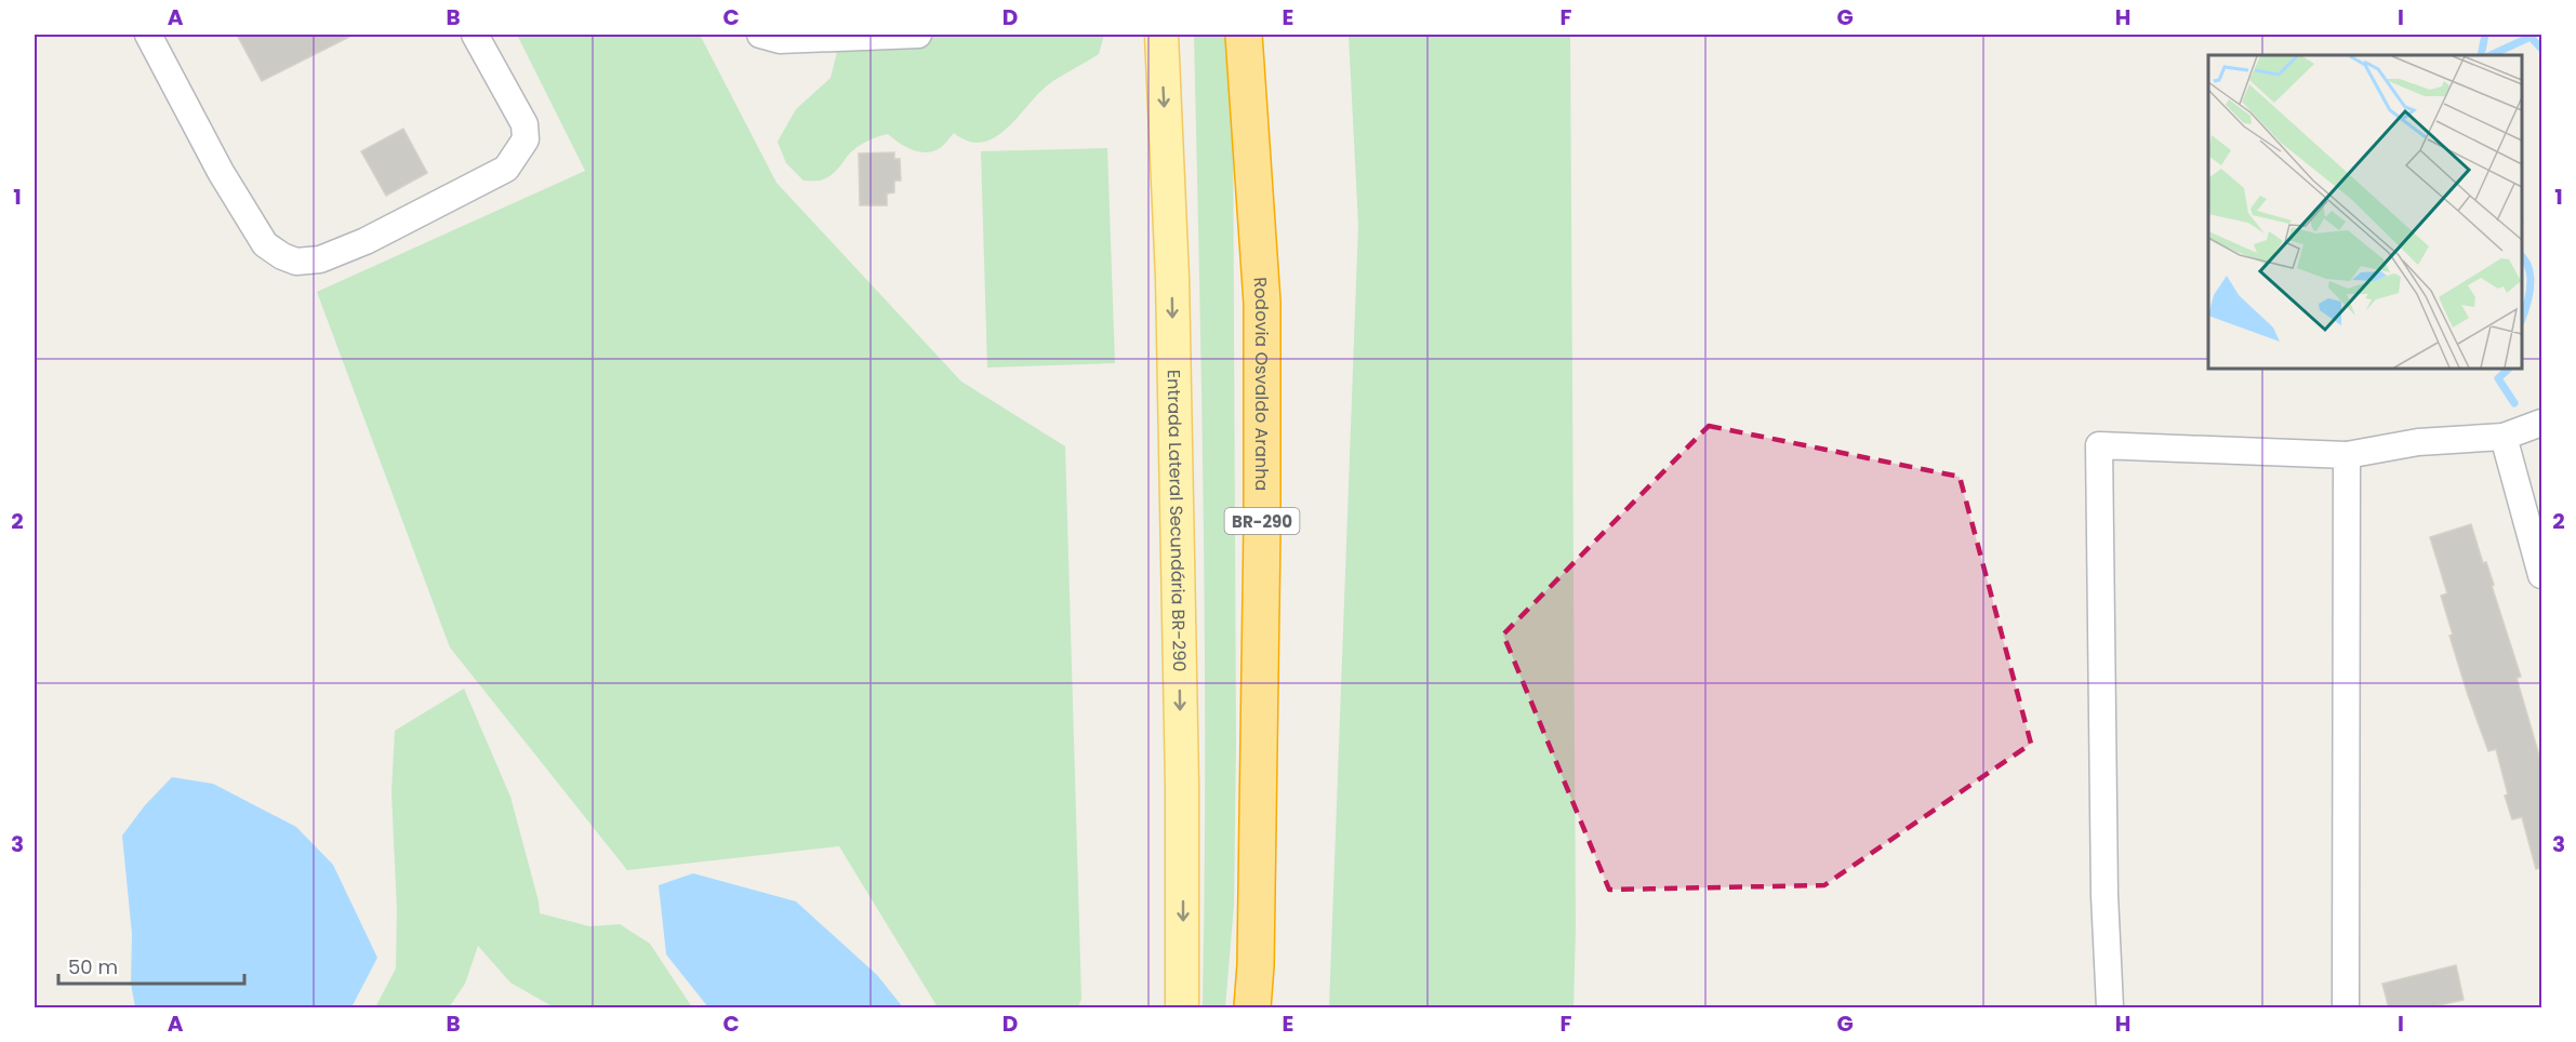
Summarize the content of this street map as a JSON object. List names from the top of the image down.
{
  "streets": {
    "highway": ["Rodovia Osvaldo Aranha", "BR-290"],
    "main road": ["Entrada Lateral Secundária BR-290"]
  },
  "one_way": ["Entrada Lateral Secundária BR-290"],
  "scale_bar": "50 m",
  "grid": {
    "columns": [
      "A",
      "B",
      "C",
      "D",
      "E",
      "F",
      "G",
      "H",
      "I"
    ],
    "rows": ["1", "2", "3"]
  }
}
